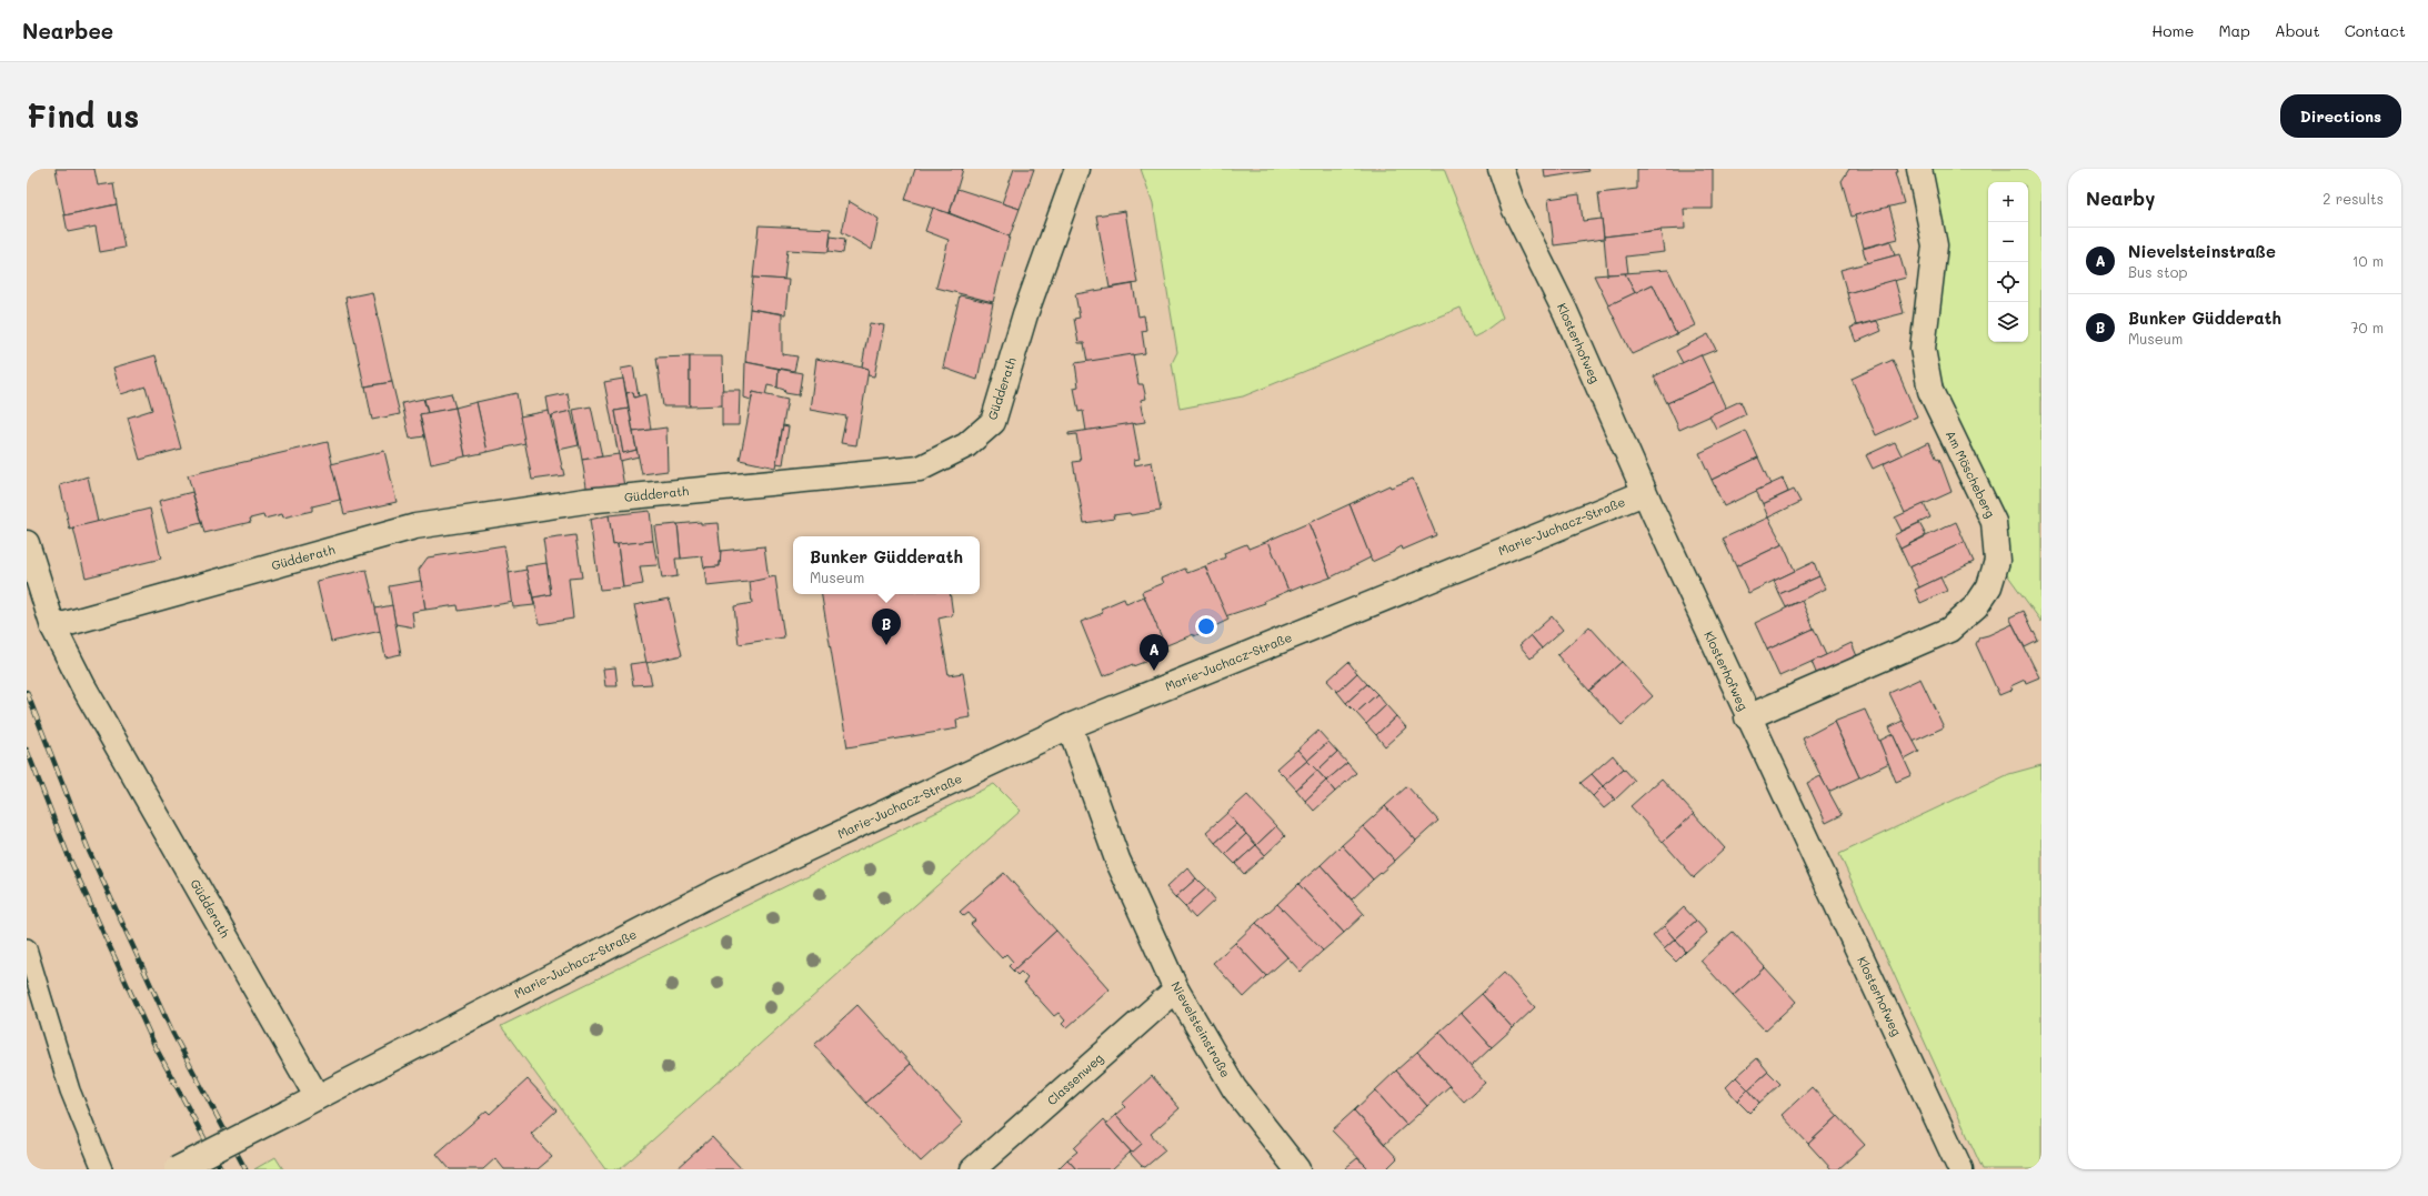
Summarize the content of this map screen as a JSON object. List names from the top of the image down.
{
  "streets": {
    "street": [
      "Klosterhofweg",
      "Güdderath",
      "Am Möscheberg",
      "Marie-Juchacz-Straße",
      "Nievelsteinstraße",
      "Classenweg"
    ]
  },
  "crossings": [
    ["Klosterhofweg", "Am Möscheberg"],
    ["Klosterhofweg", "Marie-Juchacz-Straße"],
    ["Güdderath", "Marie-Juchacz-Straße"],
    ["Marie-Juchacz-Straße", "Nievelsteinstraße"],
    ["Nievelsteinstraße", "Classenweg"]
  ],
  "page": {
    "header": "Nearbee",
    "nav": [
      "Home",
      "Map",
      "About",
      "Contact"
    ],
    "buttons": "Directions",
    "title": "Find us",
    "heading": ["Nearby", "2 results"],
    "map_buttons": ["+", "−"],
    "list": [
      {
        "mark": "A",
        "name": "Nievelsteinstraße",
        "note": "Bus stop",
        "value": "10 m"
      },
      {
        "mark": "B",
        "name": "Bunker Güdderath",
        "note": "Museum",
        "value": "70 m"
      }
    ],
    "popup": ["Bunker Güdderath", "Museum"],
    "pins": ["B", "A"]
  }
}
